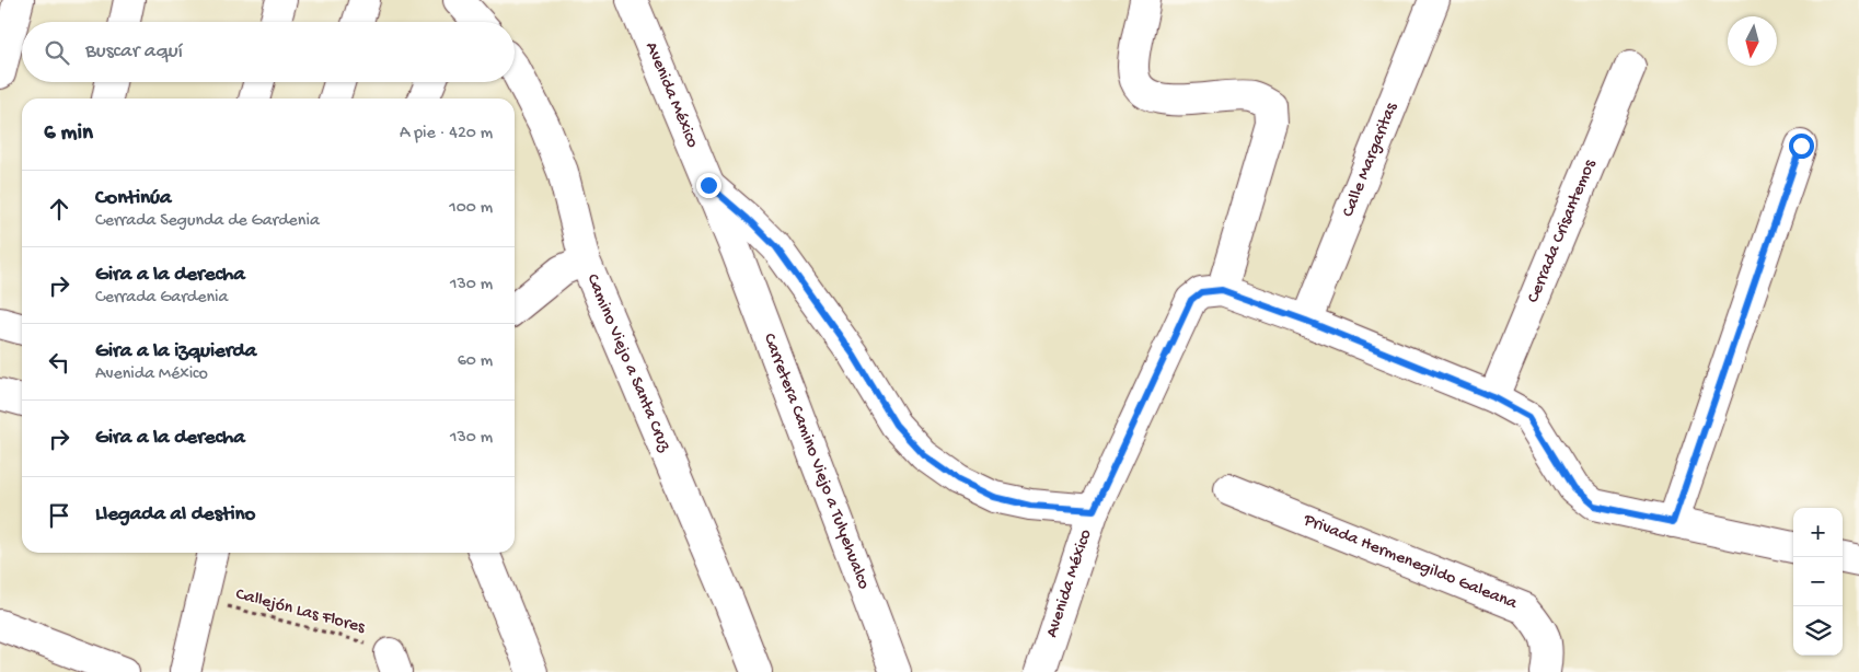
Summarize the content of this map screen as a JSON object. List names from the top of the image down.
{
  "streets": {
    "street": [
      "Avenida México",
      "Calle Margaritas",
      "Cerrada Crisantemos",
      "Camino Viejo a Santa Cruz",
      "Carretera Camino Viejo a Tulyehualco",
      "Privada Hermenegildo Galeana"
    ],
    "path": ["Callejón Las Flores"]
  },
  "crossings": [
    ["Avenida México", "Carretera Camino Viejo a Tulyehualco"]
  ],
  "north": "bottom",
  "page": {
    "search": "Buscar aquí",
    "heading": ["6 min", "A pie · 420 m"],
    "list": [
      ["Continúa", "Cerrada Segunda de Gardenia", "100 m"],
      ["Gira a la derecha", "Cerrada Gardenia", "130 m"],
      ["Gira a la izquierda", "Avenida México", "60 m"],
      ["Gira a la derecha", "130 m"],
      "Llegada al destino"
    ],
    "map_buttons": ["+", "−"]
  }
}
